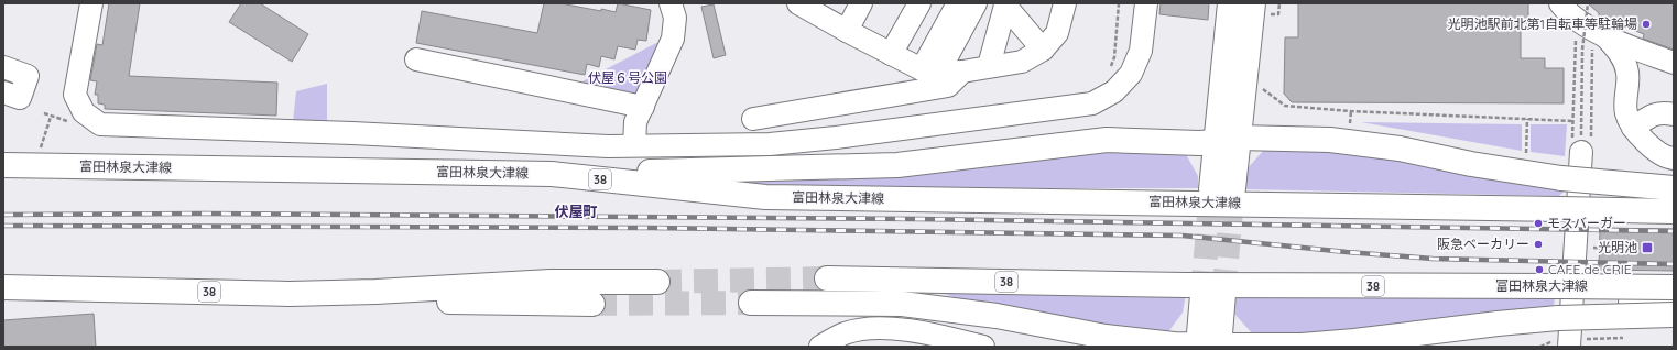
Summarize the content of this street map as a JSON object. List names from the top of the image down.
{
  "streets": {
    "main road": ["富田林泉大津線", "38"]
  },
  "districts": ["伏屋町"],
  "parks": ["伏屋６号公園"],
  "places": {
    "other": [
      "光明池駅前北第1自転車等駐輪場",
      "モスバーガー",
      "阪急ベーカリー",
      "CAFE de CRIE"
    ],
    "transit": ["光明池"]
  }
}
